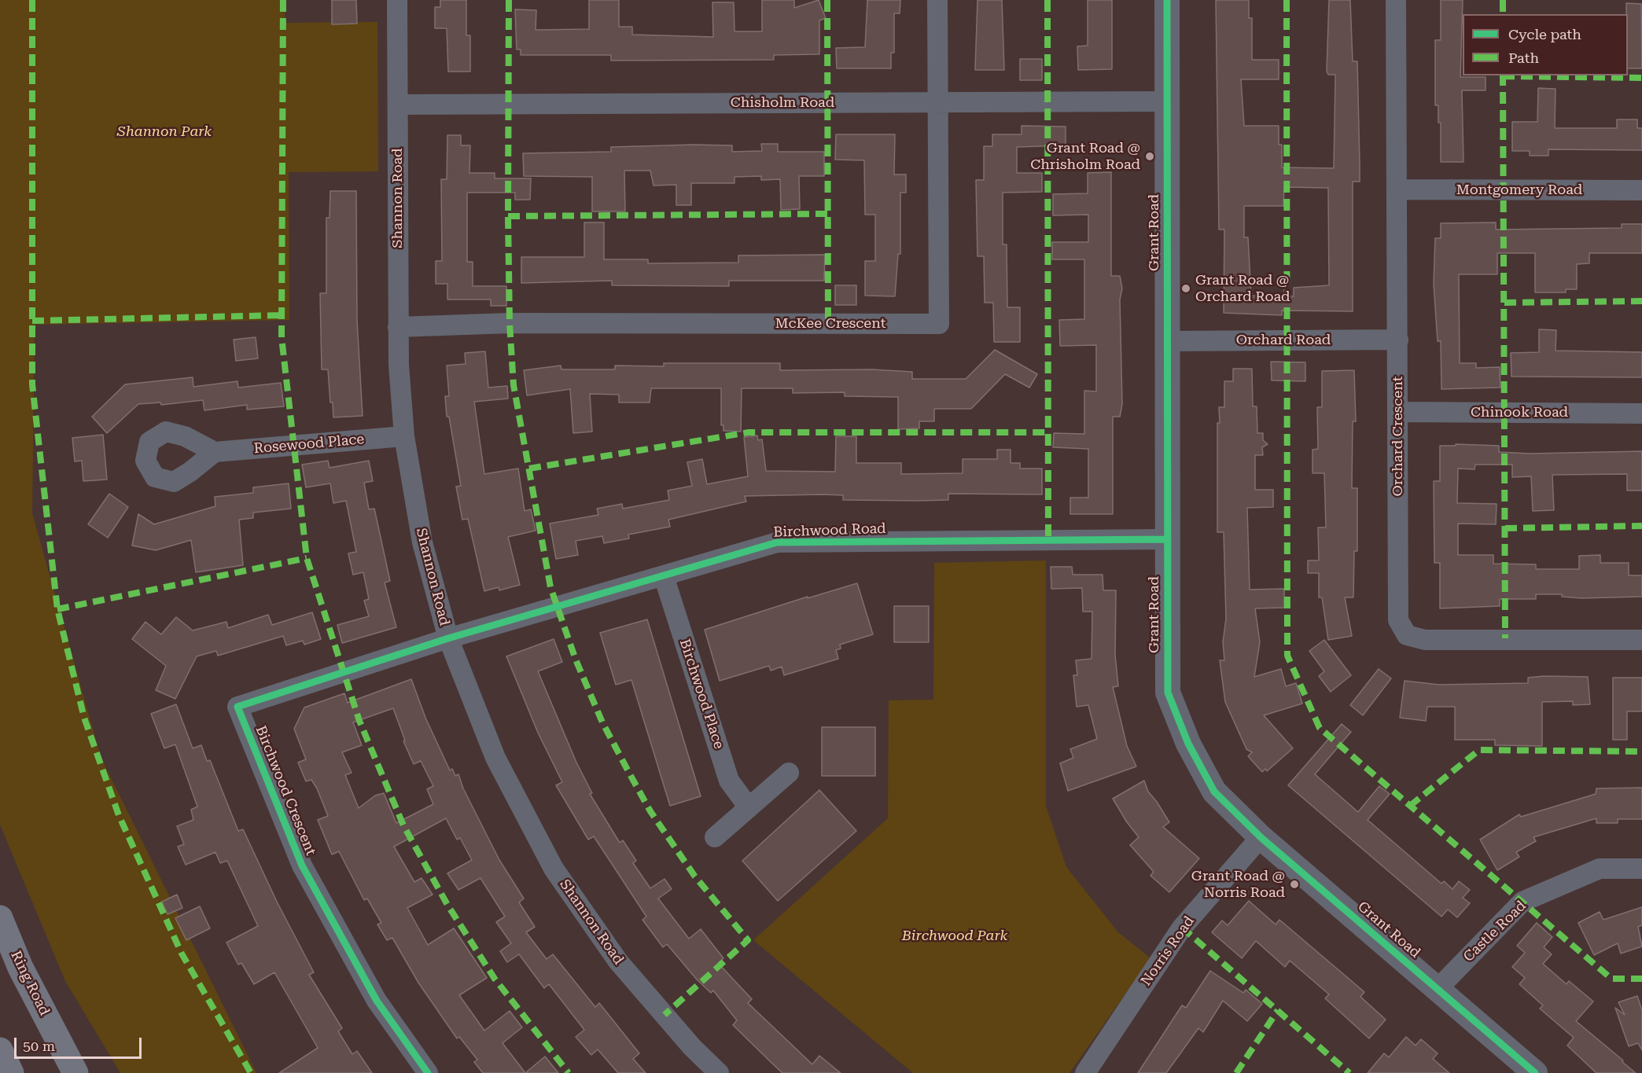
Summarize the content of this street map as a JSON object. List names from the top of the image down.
{
  "streets": {
    "highway": ["Ring Road"],
    "street": [
      "Chisholm Road",
      "Montgomery Road",
      "Shannon Road",
      "Grant Road",
      "McKee Crescent",
      "Orchard Road",
      "Chinook Road",
      "Orchard Crescent",
      "Rosewood Place",
      "Birchwood Road",
      "Birchwood Place",
      "Birchwood Crescent",
      "Castle Road",
      "Norris Road"
    ]
  },
  "crossings": [
    ["Chisholm Road", "Shannon Road"],
    ["Chisholm Road", "Grant Road"],
    ["Chisholm Road", "McKee Crescent"],
    ["Montgomery Road", "Orchard Crescent"],
    ["Shannon Road", "McKee Crescent"],
    ["Shannon Road", "Rosewood Place"],
    ["Shannon Road", "Birchwood Road"],
    ["Shannon Road", "Birchwood Crescent"],
    ["Grant Road", "Orchard Road"],
    ["Grant Road", "Birchwood Road"],
    ["Grant Road", "Castle Road"],
    ["Grant Road", "Norris Road"],
    ["Orchard Road", "Orchard Crescent"],
    ["Chinook Road", "Orchard Crescent"],
    ["Birchwood Road", "Birchwood Place"],
    ["Birchwood Road", "Birchwood Crescent"]
  ],
  "parks": ["Shannon Park", "Birchwood Park"],
  "places": ["Grant Road @ Chrisholm Road", "Grant Road @ Orchard Road", "Grant Road @ Norris Road"],
  "legend": ["Cycle path", "Path"],
  "scale_bar": "50 m"
}
